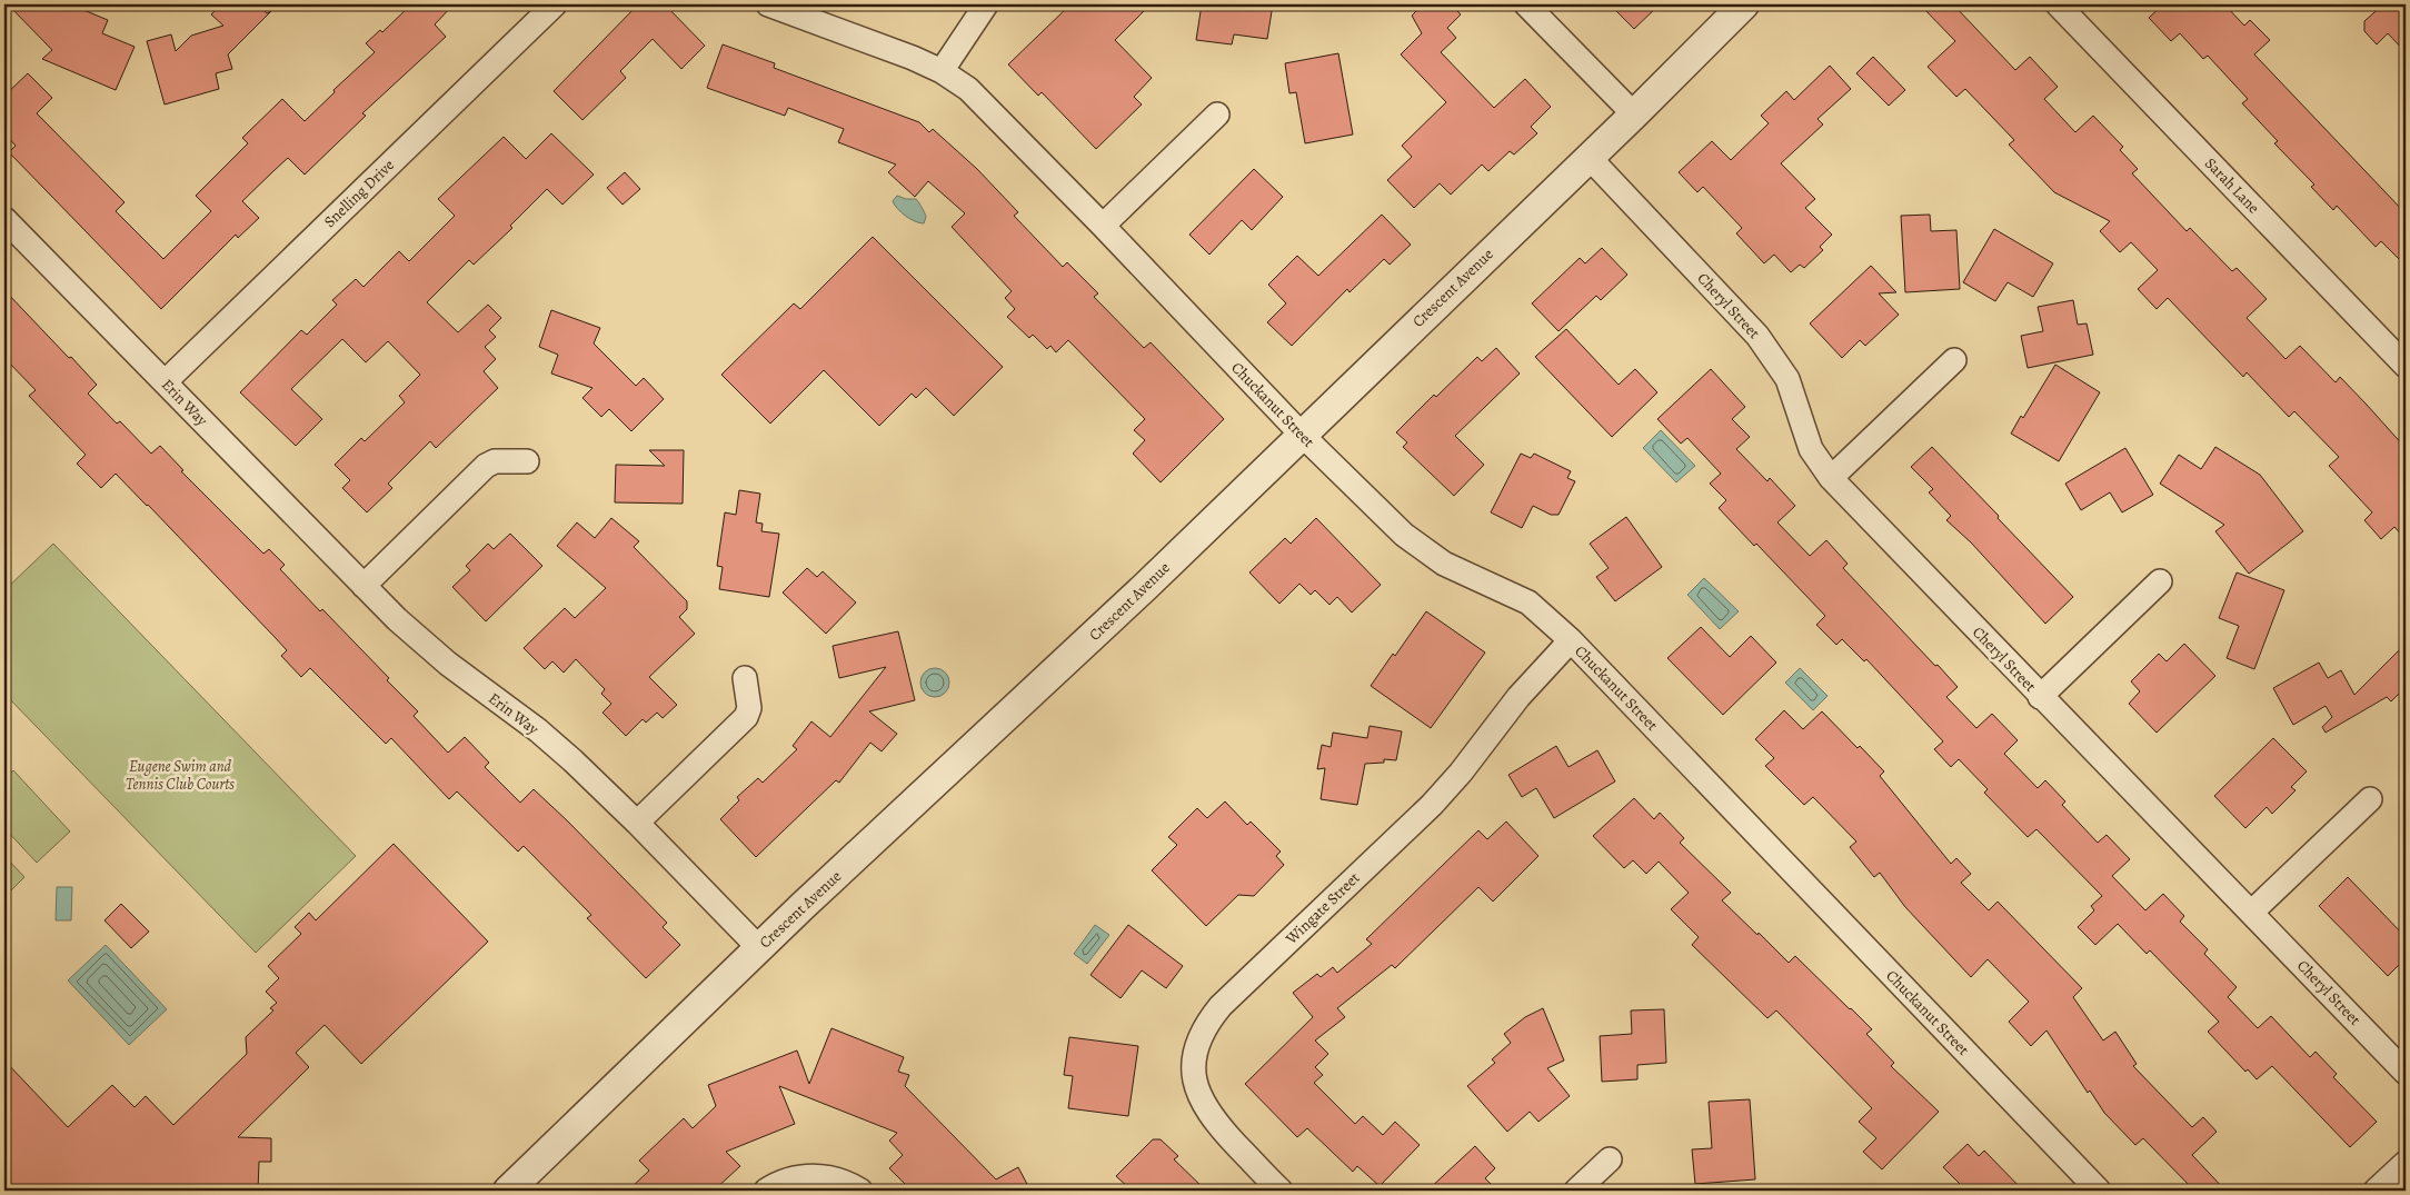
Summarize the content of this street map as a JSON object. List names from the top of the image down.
{
  "streets": {
    "street": [
      "Sarah Lane",
      "Snelling Drive",
      "Crescent Avenue",
      "Cheryl Street",
      "Erin Way",
      "Chuckanut Street",
      "Wingate Street"
    ]
  },
  "crossings": [
    ["Snelling Drive", "Erin Way"],
    ["Crescent Avenue", "Cheryl Street"],
    ["Crescent Avenue", "Erin Way"],
    ["Crescent Avenue", "Chuckanut Street"],
    ["Chuckanut Street", "Wingate Street"]
  ],
  "parks": ["Eugene Swim and Tennis Club Courts"]
}
